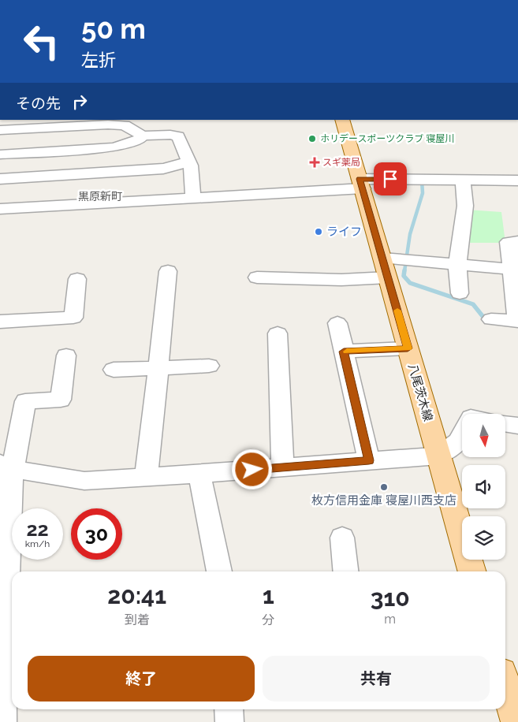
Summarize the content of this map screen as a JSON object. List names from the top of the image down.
{
  "streets": {
    "main road": ["八尾茨木線"]
  },
  "districts": ["黒原新町"],
  "places": {
    "other": ["ホリデースポーツクラブ 寝屋川", "ライフ", "枚方信用金庫 寝屋川西支店"],
    "health": ["スギ薬局"]
  },
  "north": "bottom",
  "page": {
    "turn": ["50 m", "左折"],
    "then": "その先",
    "speed": "22 km/h",
    "limit": "30",
    "eta": [
      "20:41",
      "到着",
      "1",
      "分",
      "310",
      "m"
    ],
    "buttons": ["終了", "共有"]
  }
}
